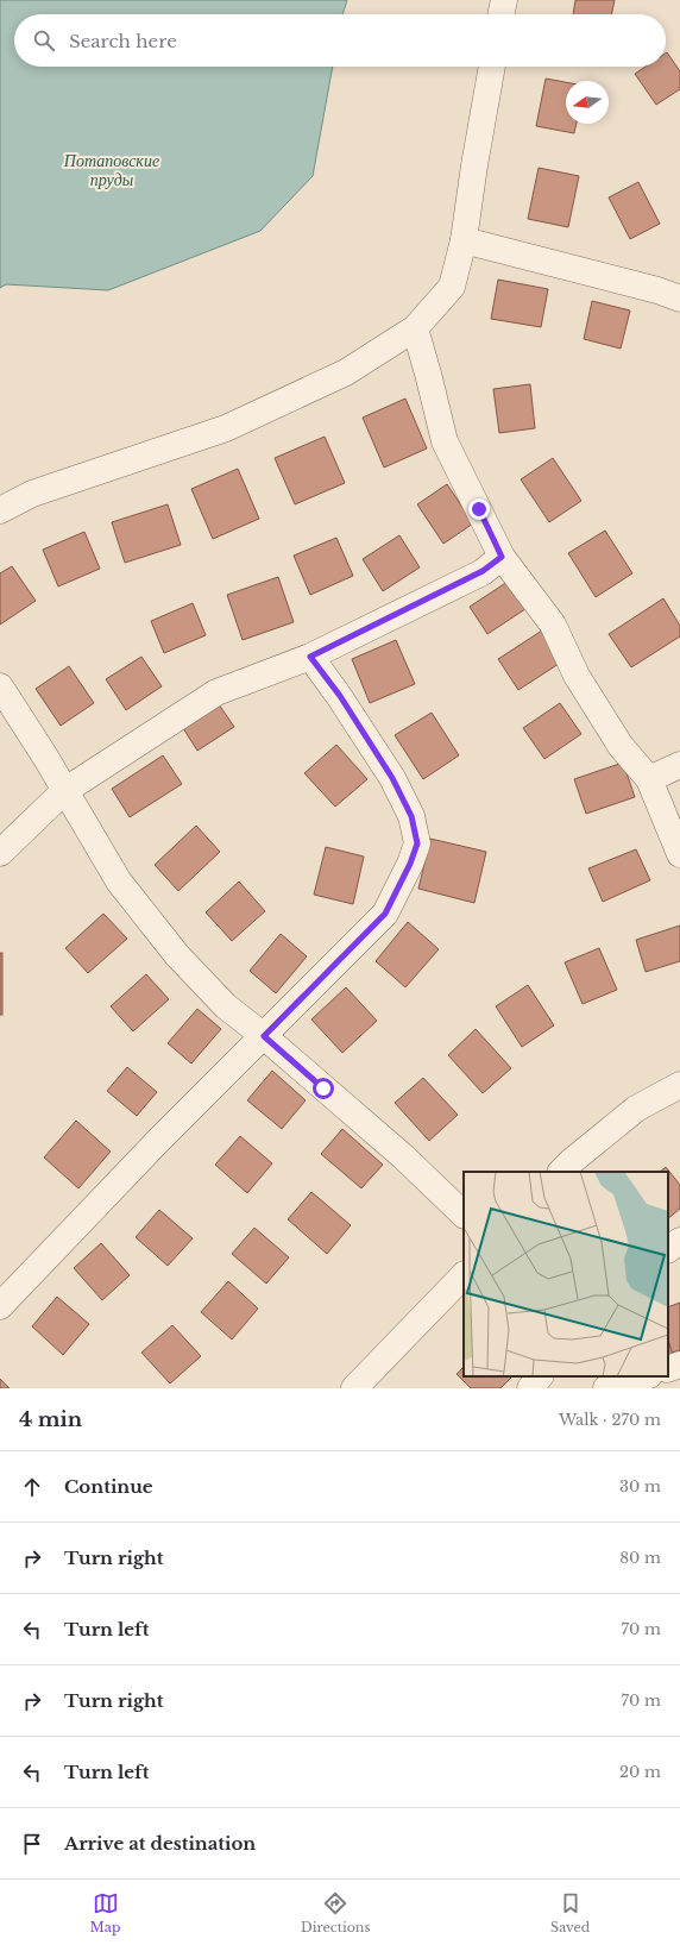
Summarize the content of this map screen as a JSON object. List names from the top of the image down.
{
  "water": ["Потаповские пруды"],
  "north": "left",
  "page": {
    "search": "Search here",
    "heading": ["4 min", "Walk · 270 m"],
    "list": [
      ["Continue", "30 m"],
      ["Turn right", "80 m"],
      ["Turn left", "70 m"],
      ["Turn right", "70 m"],
      ["Turn left", "20 m"],
      "Arrive at destination"
    ],
    "nav": ["Map", "Directions", "Saved"]
  }
}
